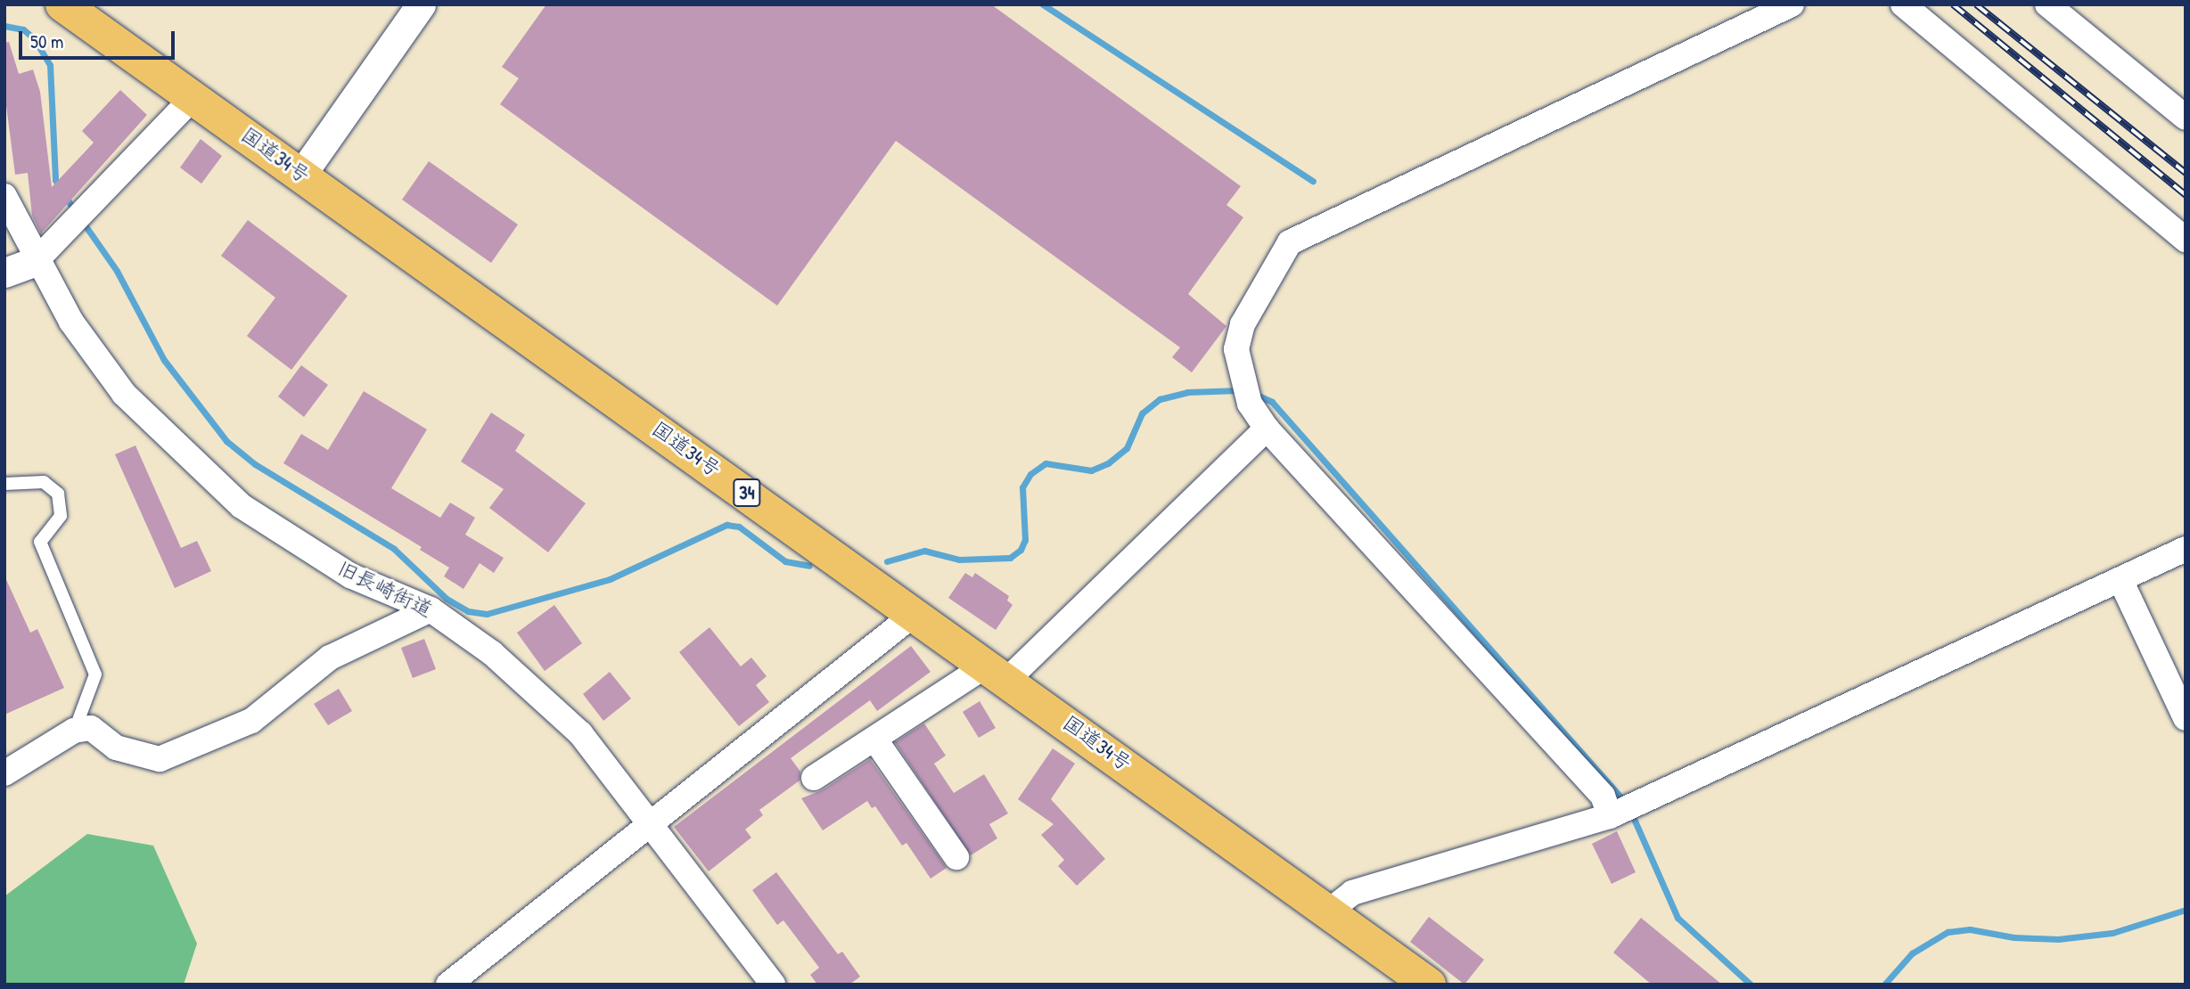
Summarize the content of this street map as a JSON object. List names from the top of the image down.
{
  "streets": {
    "highway": ["国道34号", "34"],
    "street": ["旧長崎街道"]
  },
  "scale_bar": "50 m"
}
